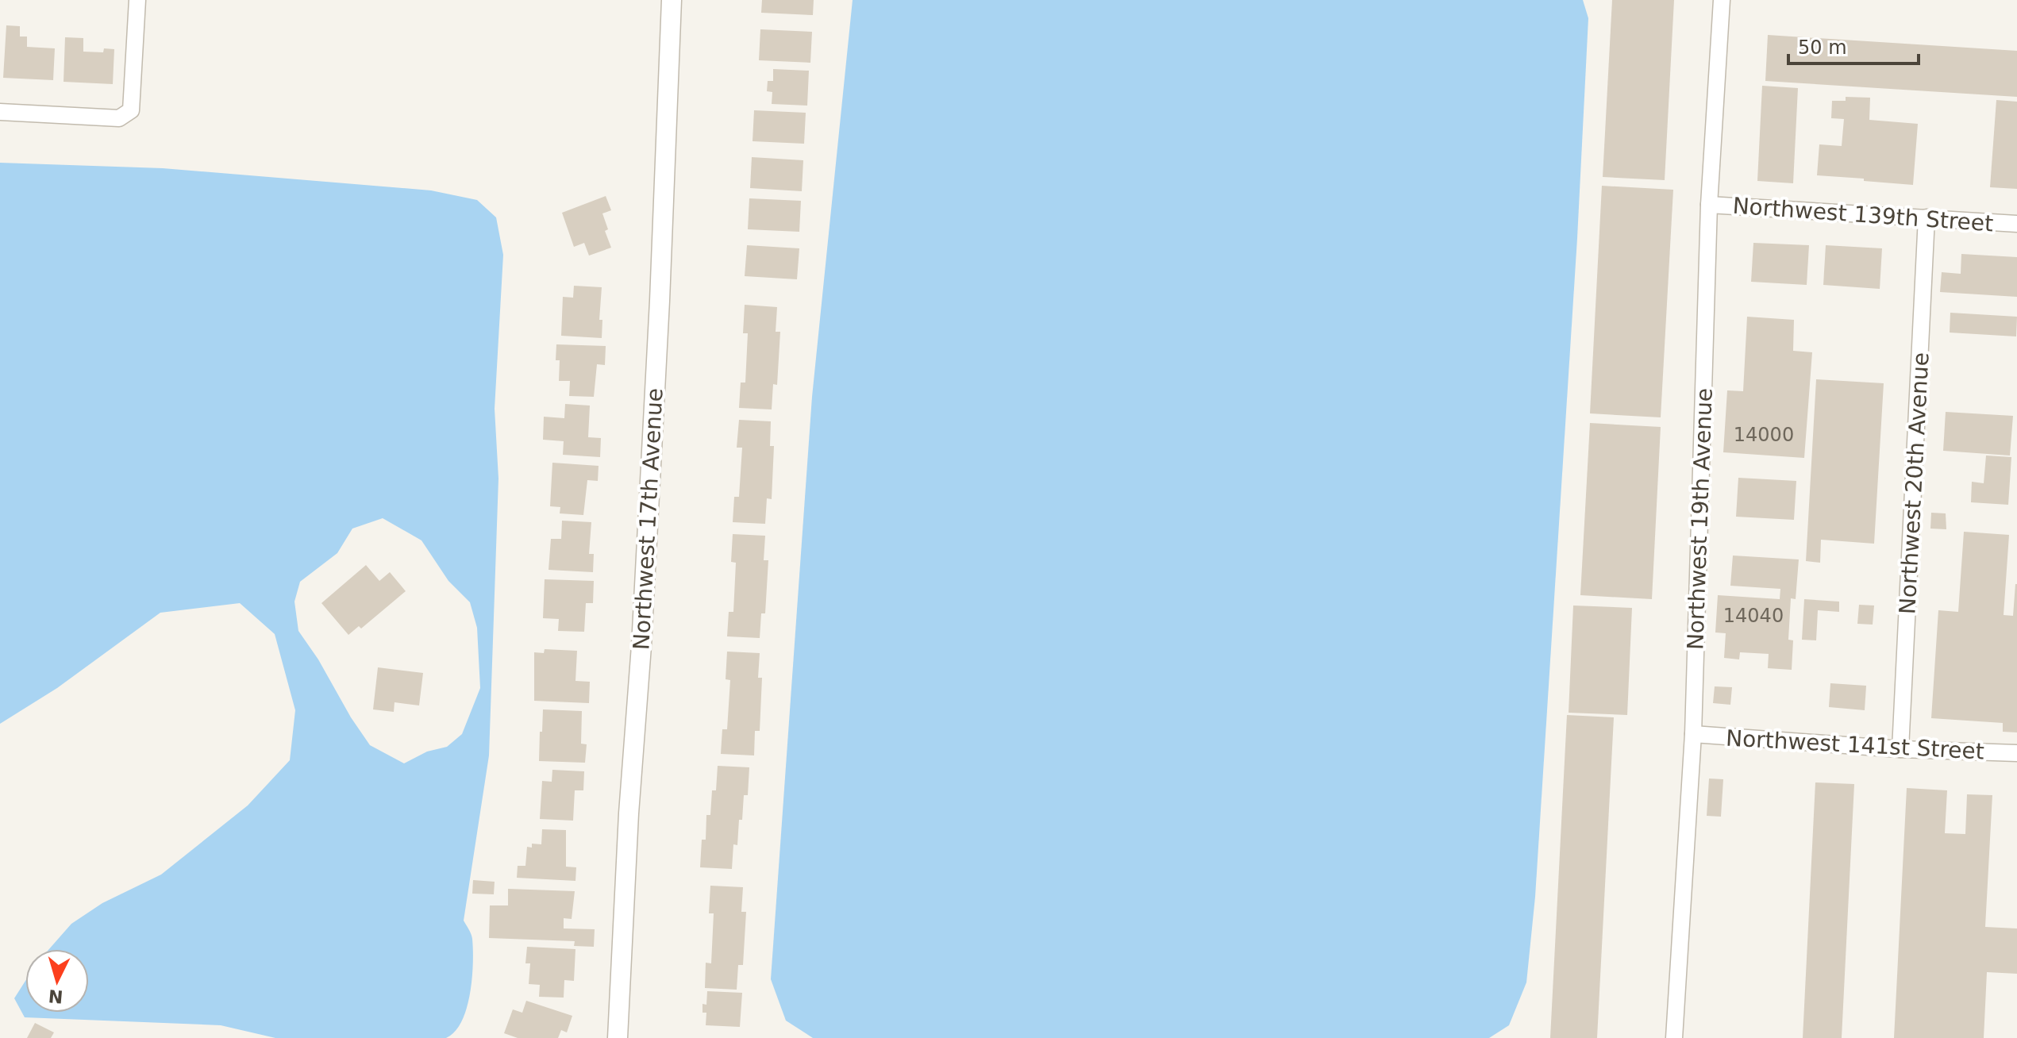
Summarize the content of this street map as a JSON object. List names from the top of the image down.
{
  "streets": {
    "street": [
      "Northwest 139th Street",
      "Northwest 20th Avenue",
      "Northwest 17th Avenue",
      "Northwest 19th Avenue",
      "Northwest 141st Street"
    ]
  },
  "crossings": [
    ["Northwest 139th Street", "Northwest 20th Avenue"],
    ["Northwest 139th Street", "Northwest 19th Avenue"],
    ["Northwest 20th Avenue", "Northwest 141st Street"],
    ["Northwest 19th Avenue", "Northwest 141st Street"]
  ],
  "house_numbers": ["14000", "14040"],
  "scale_bar": "50 m",
  "north": "bottom"
}
